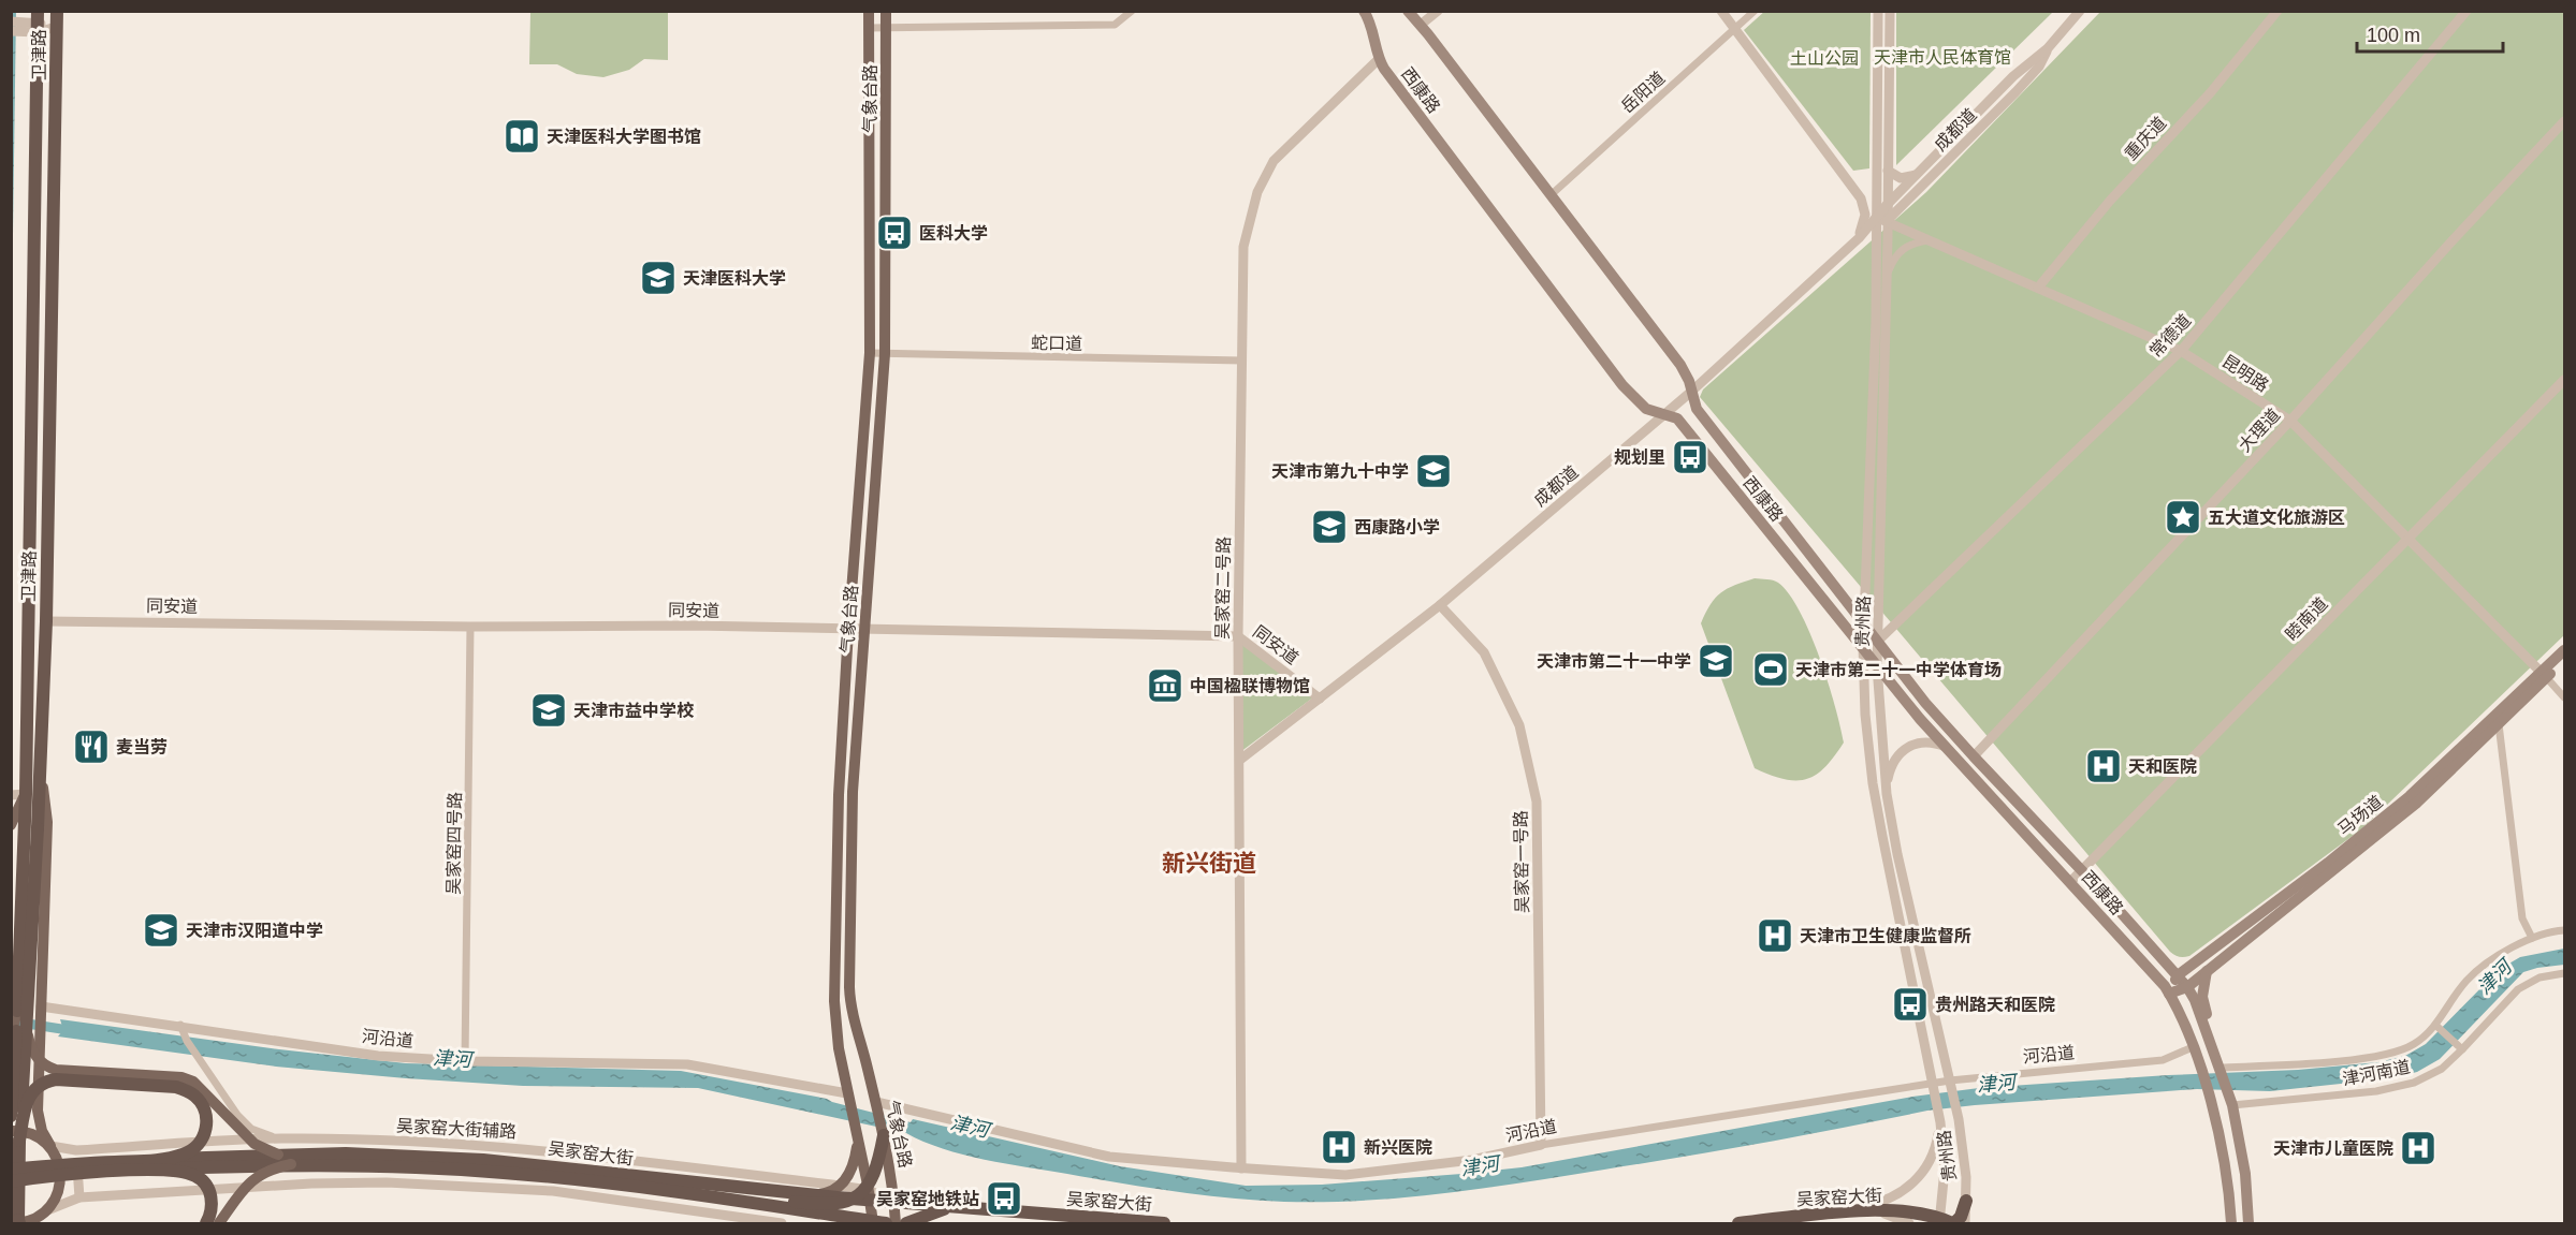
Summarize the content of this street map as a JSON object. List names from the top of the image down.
{
  "streets": {
    "highway": ["卫津路", "吴家窑大街"],
    "main road": ["西康路", "气象台路", "马场道"],
    "street": [
      "岳阳道",
      "成都道",
      "重庆道",
      "常德道",
      "蛇口道",
      "昆明路",
      "大理道",
      "吴家窑二号路",
      "同安道",
      "睦南道",
      "贵州路",
      "吴家窑四号路",
      "吴家窑一号路",
      "河沿道",
      "津河南道",
      "吴家窑大街辅路"
    ]
  },
  "crossings": [
    ["卫津路", "同安道"],
    ["西康路", "岳阳道"],
    ["西康路", "成都道"],
    ["西康路", "常德道"],
    ["西康路", "大理道"],
    ["西康路", "吴家窑二号路"],
    ["西康路", "睦南道"],
    ["西康路", "贵州路"],
    ["西康路", "马场道"],
    ["气象台路", "蛇口道"],
    ["气象台路", "同安道"],
    ["气象台路", "河沿道"],
    ["气象台路", "吴家窑大街辅路"],
    ["气象台路", "吴家窑大街"],
    ["成都道", "昆明路"],
    ["成都道", "吴家窑二号路"],
    ["成都道", "同安道"],
    ["成都道", "贵州路"],
    ["成都道", "吴家窑一号路"],
    ["重庆道", "昆明路"],
    ["常德道", "昆明路"],
    ["常德道", "贵州路"],
    ["蛇口道", "吴家窑二号路"],
    ["昆明路", "大理道"],
    ["昆明路", "睦南道"],
    ["昆明路", "贵州路"],
    ["昆明路", "马场道"],
    ["吴家窑二号路", "同安道"],
    ["吴家窑二号路", "河沿道"],
    ["同安道", "吴家窑四号路"],
    ["贵州路", "河沿道"],
    ["贵州路", "吴家窑大街"],
    ["吴家窑四号路", "河沿道"],
    ["吴家窑一号路", "河沿道"],
    ["吴家窑大街辅路", "吴家窑大街"]
  ],
  "districts": ["新兴街道"],
  "water": ["津河"],
  "parks": ["天津市人民体育馆", "土山公园"],
  "places": {
    "library": ["天津医科大学图书馆"],
    "bus stop": [
      "医科大学",
      "规划里",
      "贵州路天和医院",
      "吴家窑地铁站"
    ],
    "school or university": [
      "天津医科大学",
      "天津市第九十中学",
      "西康路小学",
      "天津市第二十一中学",
      "天津市益中学校",
      "天津市汉阳道中学"
    ],
    "place": ["五大道文化旅游区"],
    "sports": ["天津市第二十一中学体育场"],
    "museum": ["中国楹联博物馆"],
    "restaurant": ["麦当劳"],
    "hospital": [
      "天和医院",
      "天津市卫生健康监督所",
      "新兴医院",
      "天津市儿童医院"
    ]
  },
  "scale_bar": "100 m"
}
